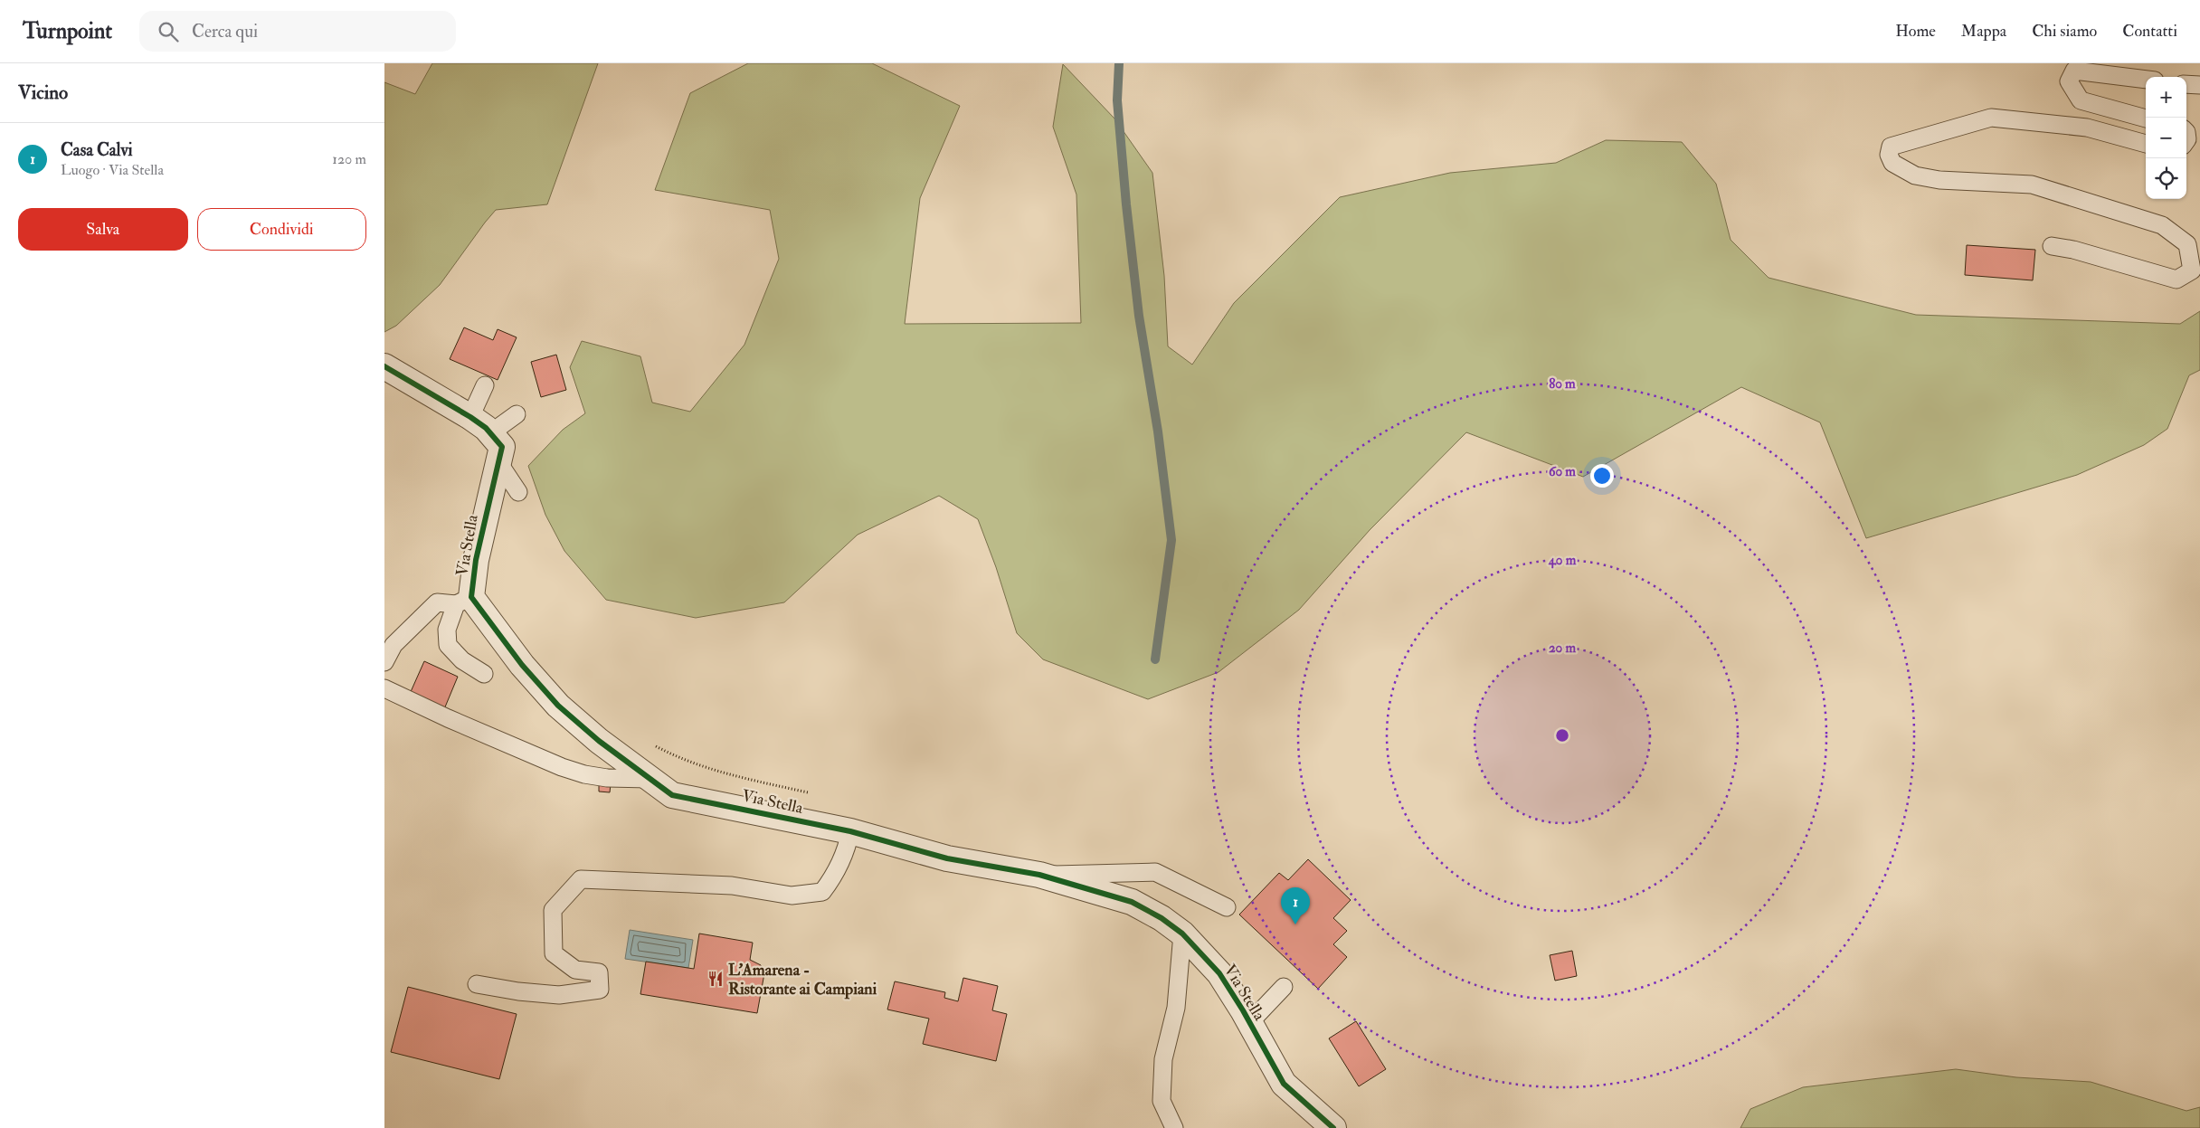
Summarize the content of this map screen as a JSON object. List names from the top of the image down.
{
  "streets": {
    "street": ["Via Stella"]
  },
  "places": {
    "restaurant": ["L'Amarena - Ristorante ai Campiani"]
  },
  "page": {
    "header": "Turnpoint",
    "search": "Cerca qui",
    "nav": [
      "Home",
      "Mappa",
      "Chi siamo",
      "Contatti"
    ],
    "heading": "Vicino",
    "map_buttons": ["+", "−"],
    "list": [
      {
        "mark": "1",
        "name": "Casa Calvi",
        "note": "Luogo · Via Stella",
        "value": "120 m"
      }
    ],
    "buttons": ["Salva", "Condividi"],
    "pins": "1"
  },
  "rings": [
    "80 m",
    "60 m",
    "40 m",
    "20 m"
  ]
}
